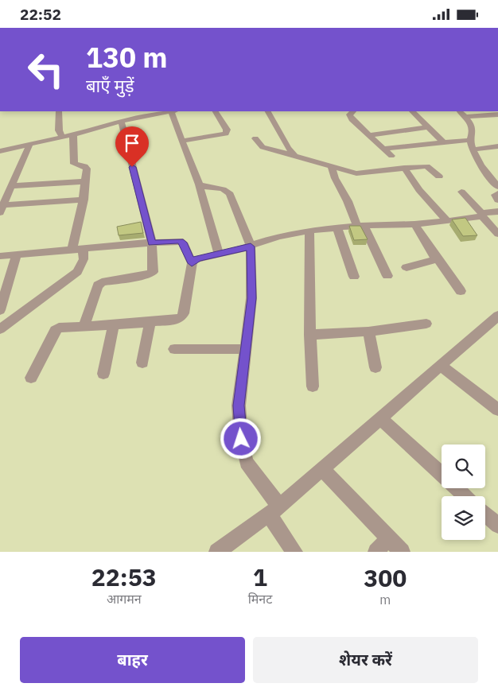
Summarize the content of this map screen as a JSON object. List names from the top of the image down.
{
  "page": {
    "status": "22:52",
    "turn": ["130 m", "बाएँ मुड़ें"],
    "eta": [
      "22:53",
      "आगमन",
      "1",
      "मिनट",
      "300",
      "m"
    ],
    "buttons": ["बाहर", "शेयर करें"]
  }
}
